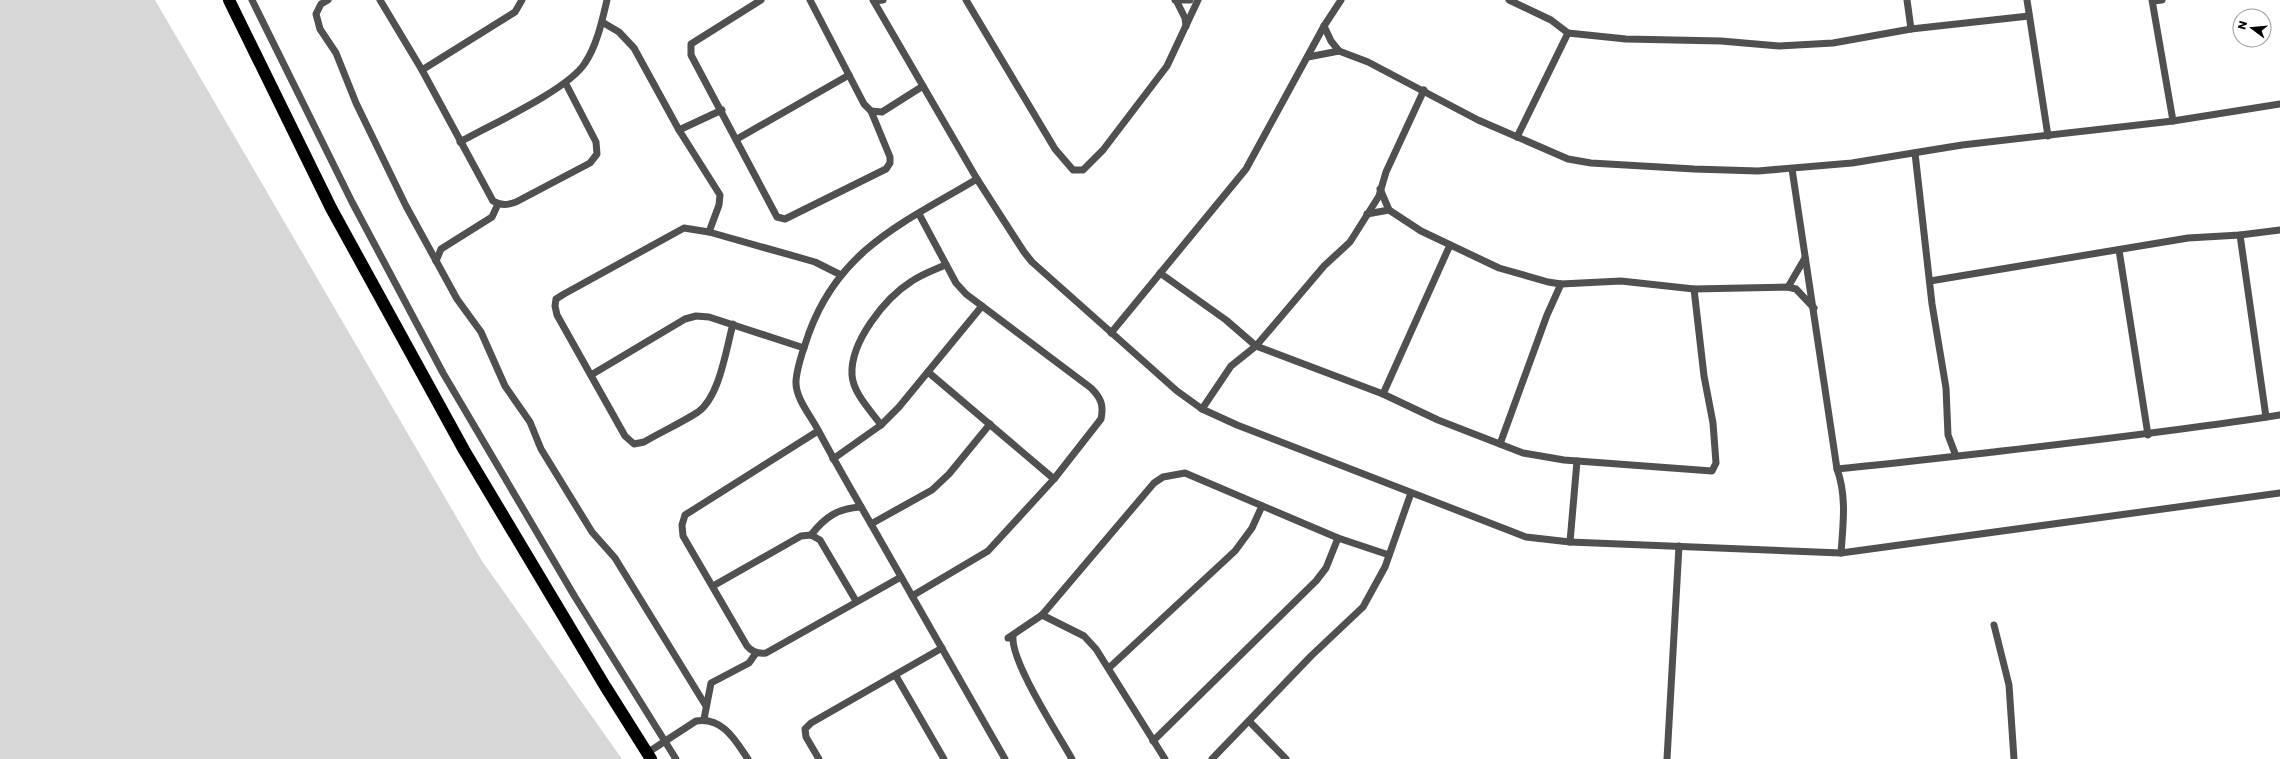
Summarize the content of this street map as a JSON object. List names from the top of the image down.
{
  "north": "left"
}
